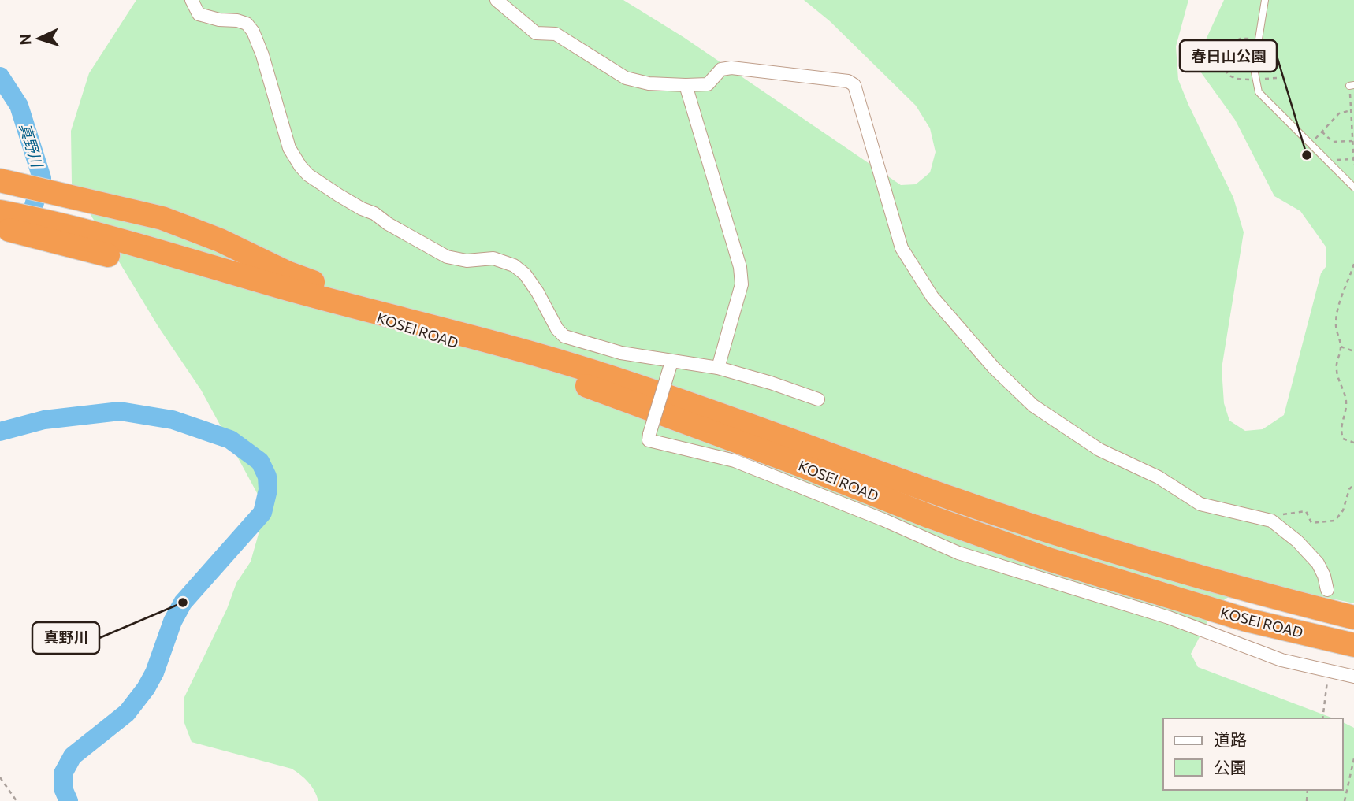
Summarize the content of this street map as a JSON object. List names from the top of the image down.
{
  "streets": {
    "highway": ["KOSEI ROAD"]
  },
  "water": ["真野川"],
  "places": ["春日山公園", "真野川"],
  "legend": ["道路", "公園"],
  "north": "left"
}
